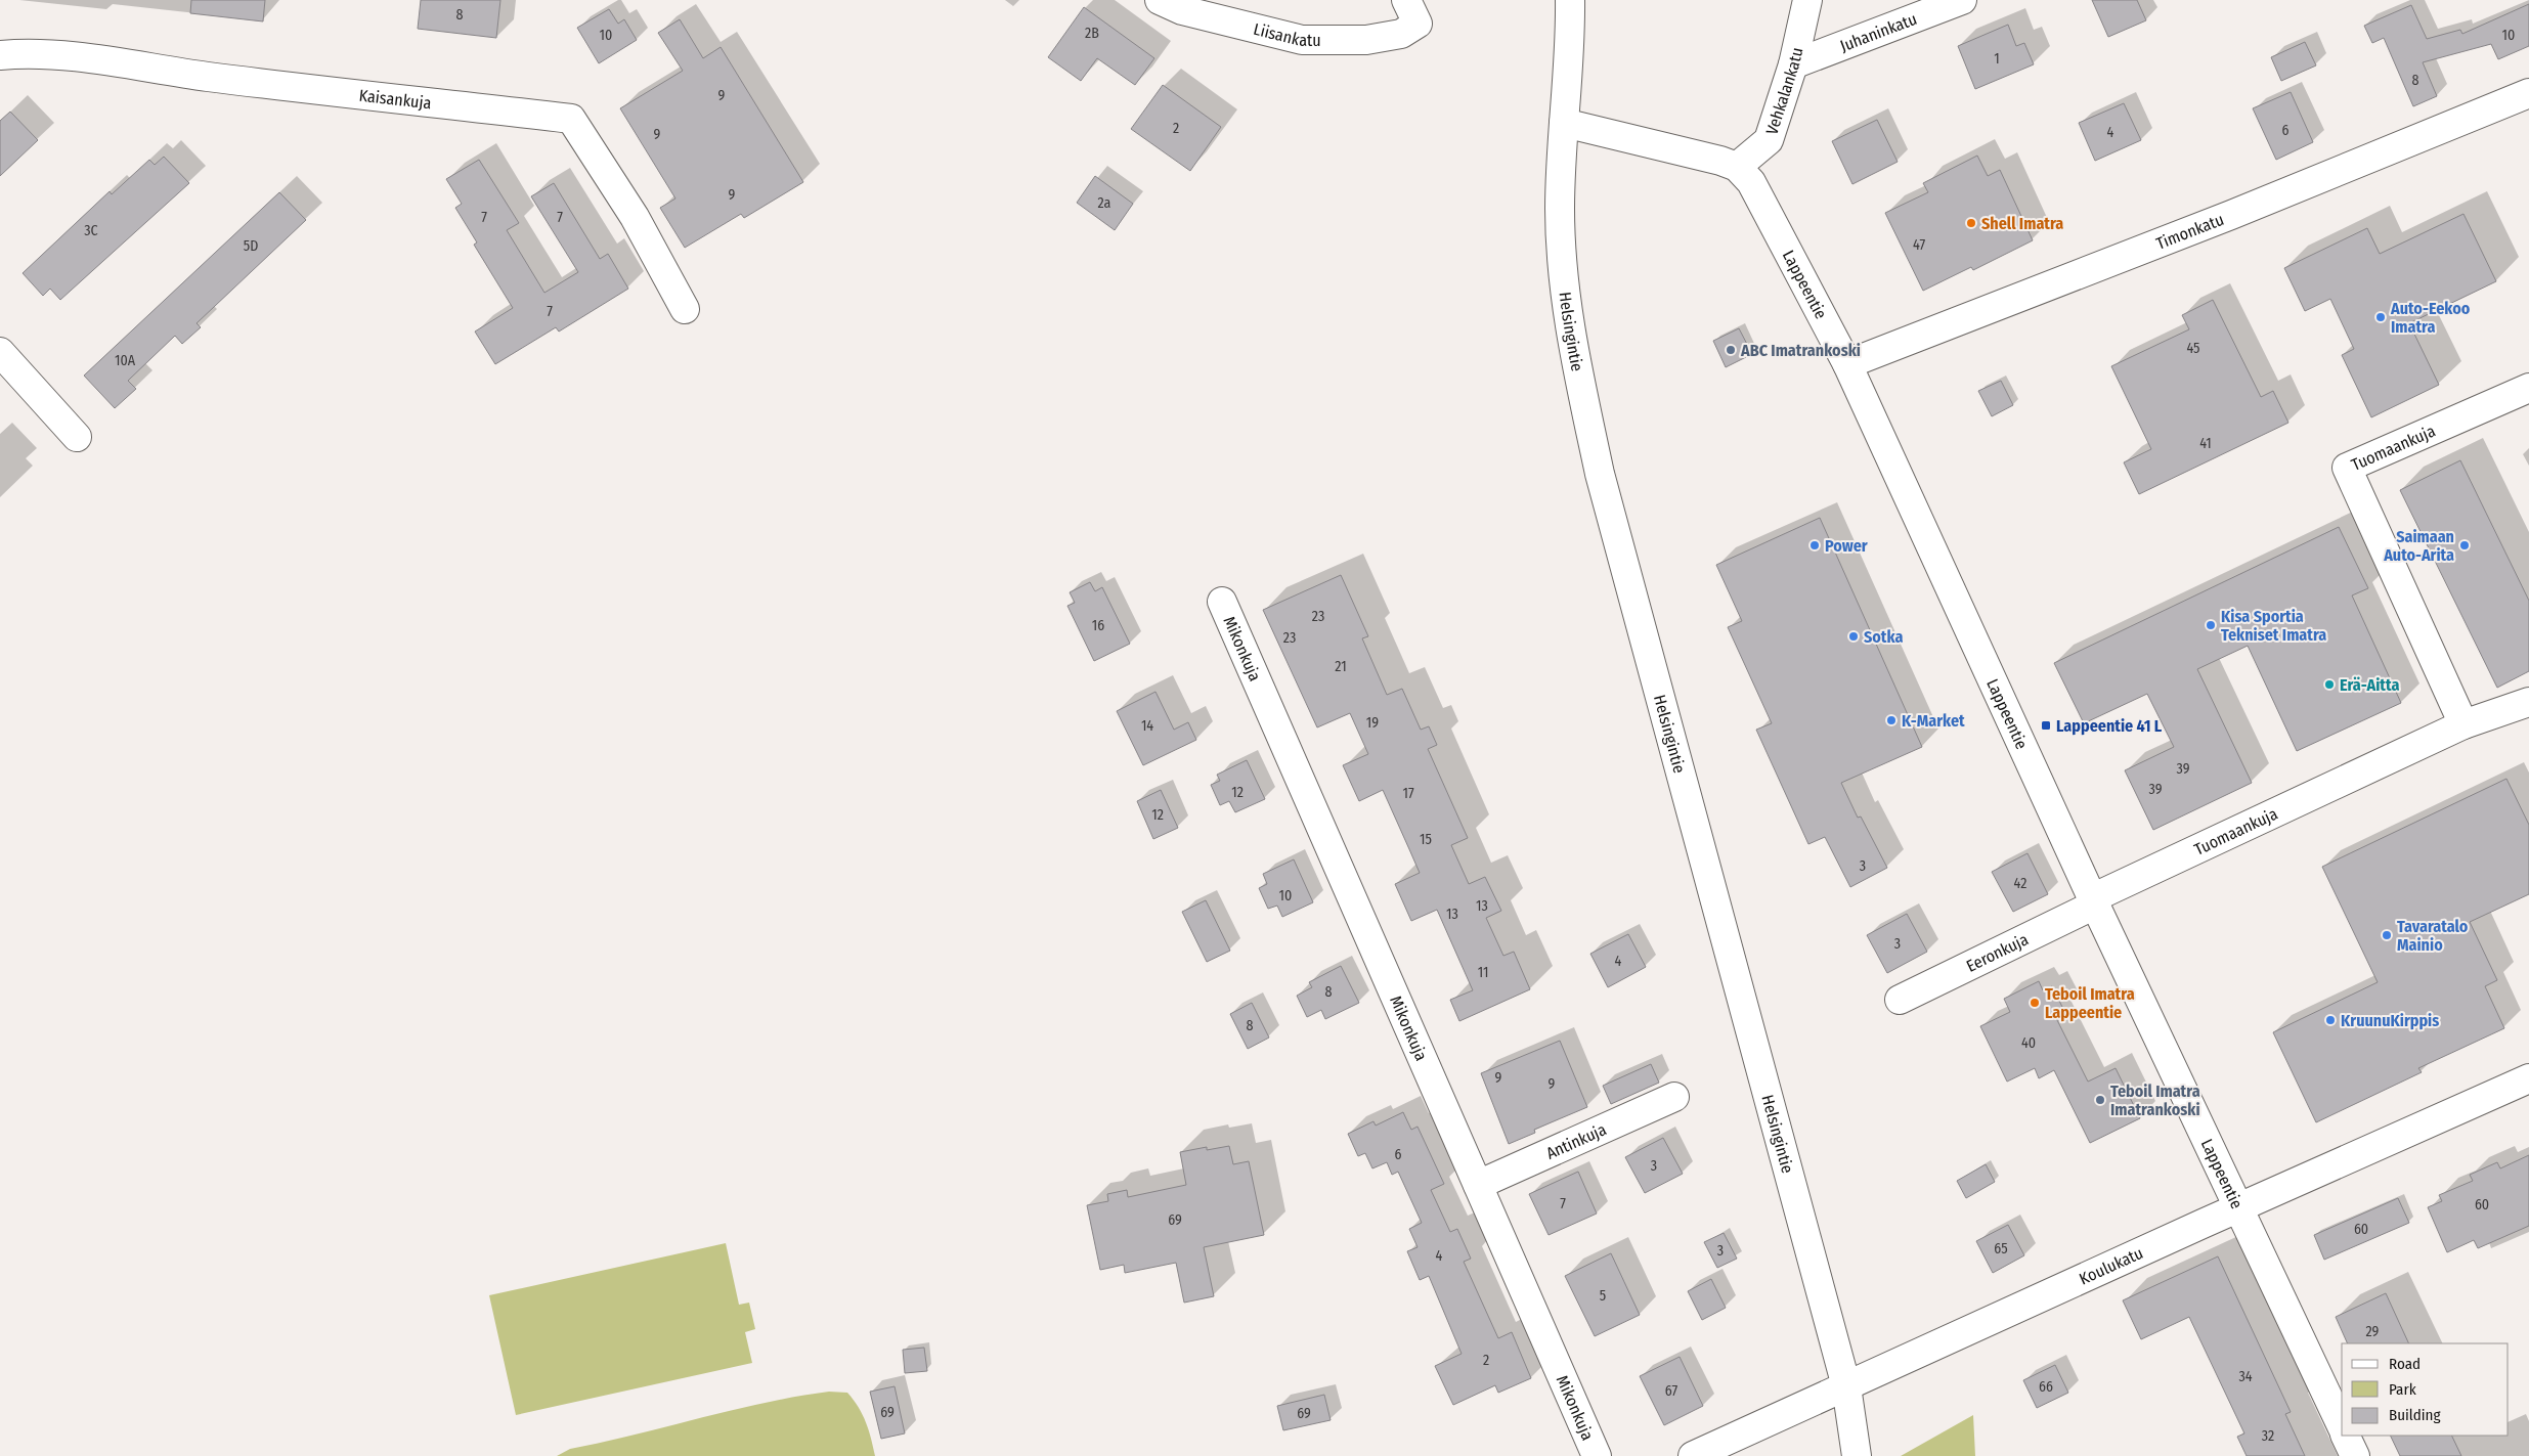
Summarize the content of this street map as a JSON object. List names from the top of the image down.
{
  "streets": {
    "street": [
      "Juhaninkatu",
      "Liisankatu",
      "Vehkalankatu",
      "Kaisankuja",
      "Timonkatu",
      "Lappeentie",
      "Helsingintie",
      "Tuomaankuja",
      "Mikonkuja",
      "Eeronkuja",
      "Antinkuja",
      "Koulukatu"
    ]
  },
  "crossings": [
    ["Juhaninkatu", "Vehkalankatu"],
    ["Vehkalankatu", "Lappeentie"],
    ["Timonkatu", "Lappeentie"],
    ["Lappeentie", "Tuomaankuja"],
    ["Lappeentie", "Eeronkuja"],
    ["Lappeentie", "Koulukatu"],
    ["Helsingintie", "Koulukatu"],
    ["Tuomaankuja", "Eeronkuja"],
    ["Mikonkuja", "Antinkuja"]
  ],
  "places": {
    "other": [
      "Shell Imatra",
      "Auto-Eekoo Imatra",
      "ABC Imatrankoski",
      "Power",
      "Saimaan Auto-Arita",
      "Kisa Sportia Tekniset Imatra",
      "Sotka",
      "Erä-Aitta",
      "K-Market",
      "Tavaratalo Mainio",
      "Teboil Imatra Lappeentie",
      "KruunuKirppis",
      "Teboil Imatra Imatrankoski"
    ],
    "transit": ["Lappeentie 41 L"]
  },
  "house_numbers": [
    "8",
    "2B",
    "10",
    "10",
    "1",
    "8",
    "9",
    "2",
    "6",
    "4",
    "9",
    "9",
    "2a",
    "7",
    "7",
    "3C",
    "47",
    "5D",
    "7",
    "45",
    "10A",
    "41",
    "23",
    "16",
    "23",
    "21",
    "19",
    "14",
    "39",
    "39",
    "12",
    "17",
    "12",
    "15",
    "3",
    "42",
    "10",
    "13",
    "13",
    "3",
    "4",
    "11",
    "8",
    "8",
    "40",
    "9",
    "9",
    "6",
    "3",
    "7",
    "60",
    "69",
    "60",
    "65",
    "3",
    "4",
    "5",
    "29",
    "2",
    "34",
    "66",
    "67",
    "69",
    "69",
    "32"
  ],
  "legend": ["Road", "Park", "Building"]
}
